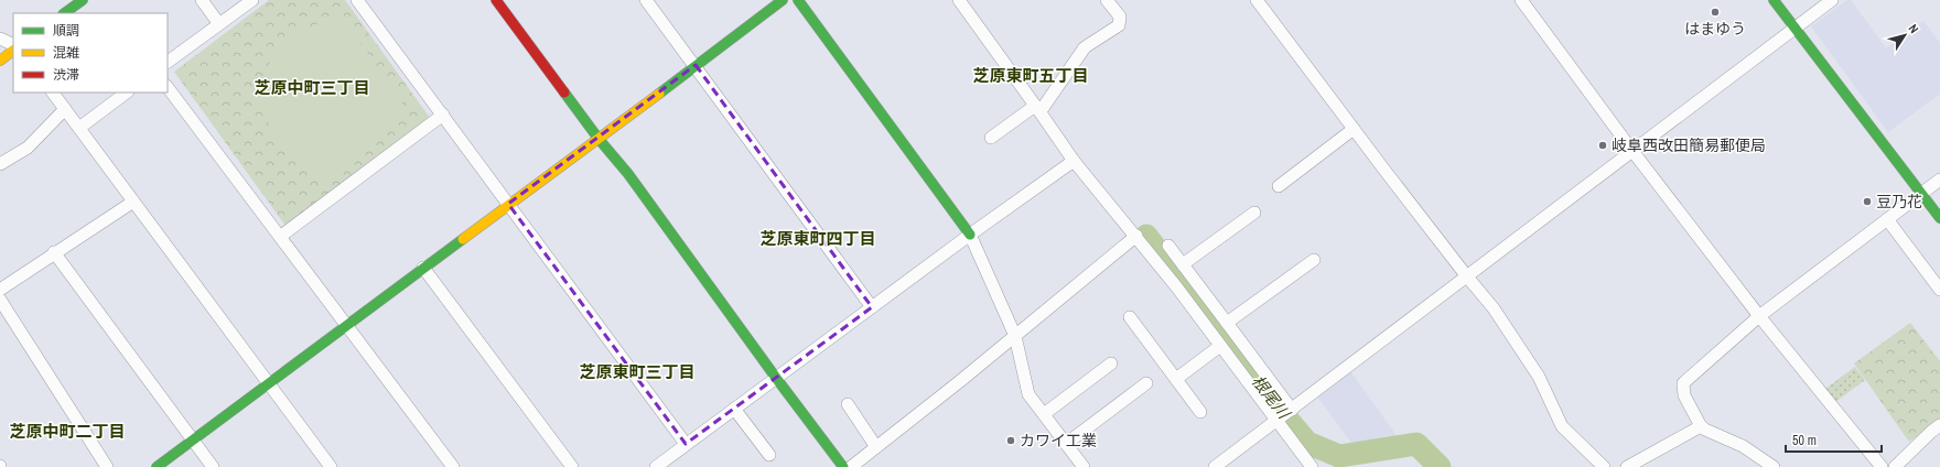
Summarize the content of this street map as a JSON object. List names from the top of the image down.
{
  "districts": [
    "芝原東町五丁目",
    "芝原中町三丁目",
    "芝原東町四丁目",
    "芝原東町三丁目",
    "芝原中町二丁目"
  ],
  "water": ["根尾川"],
  "places": [
    "はまゆう",
    "岐阜西改田簡易郵便局",
    "豆乃花",
    "カワイ工業"
  ],
  "legend": ["順調", "混雑", "渋滞"],
  "scale_bar": "50 m",
  "north": "top right"
}
